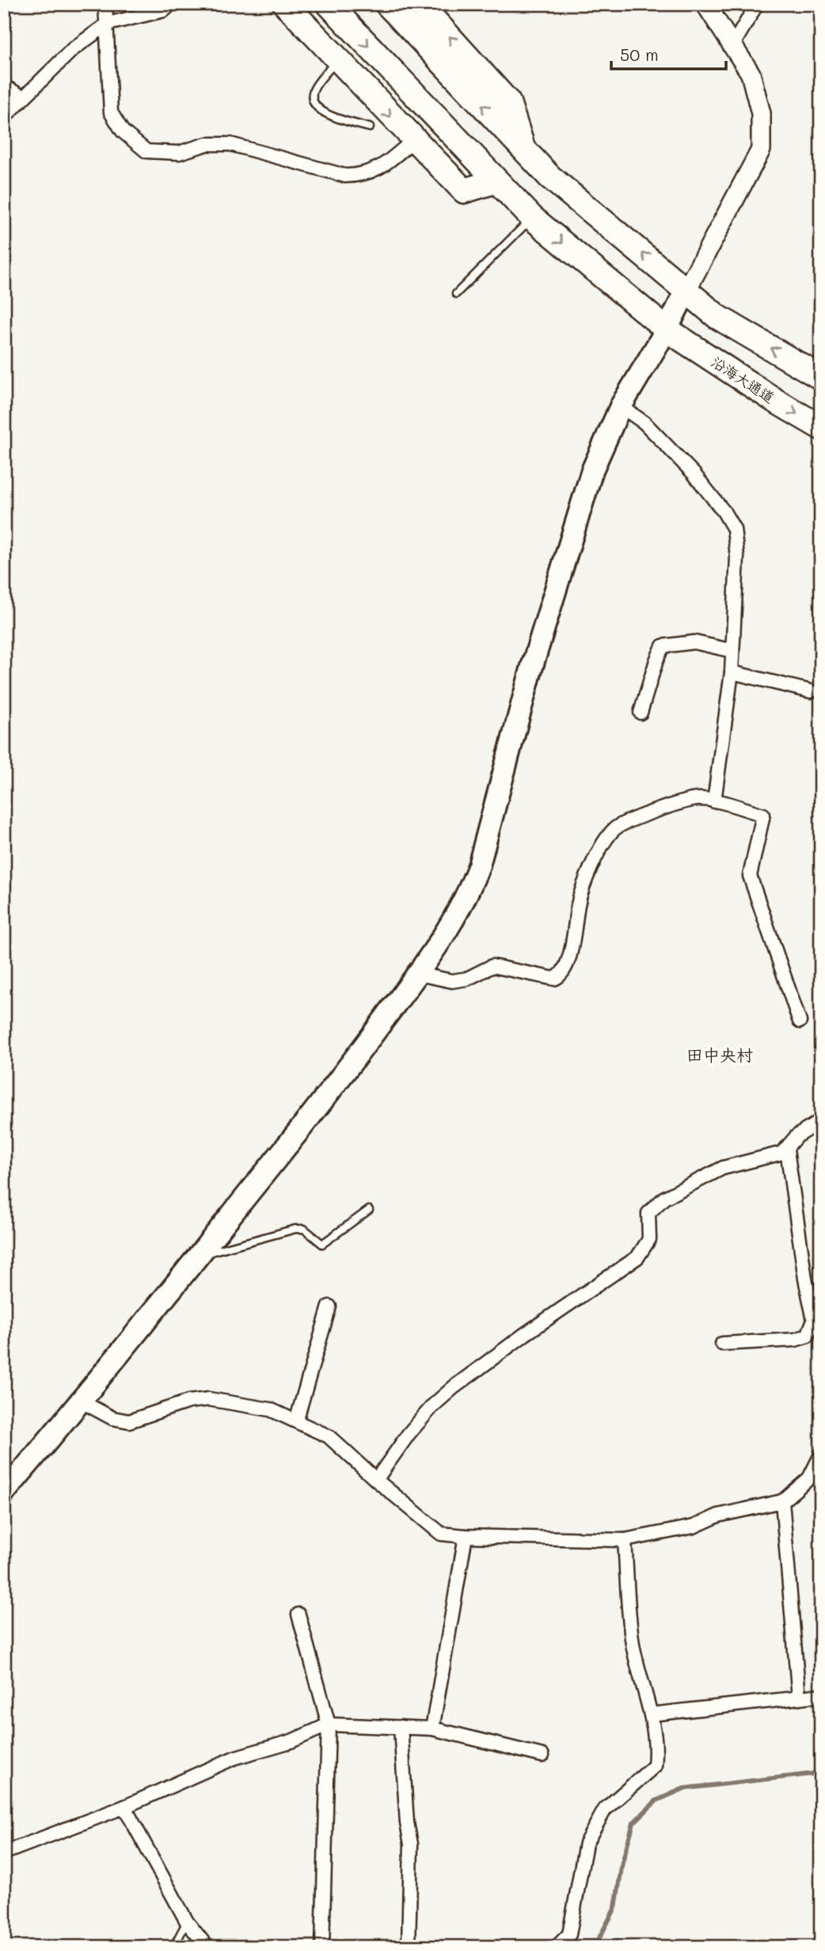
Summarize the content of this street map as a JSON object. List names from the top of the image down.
{
  "streets": {
    "highway": ["沿海大通道"]
  },
  "districts": ["田中央村"],
  "scale_bar": "50 m"
}
